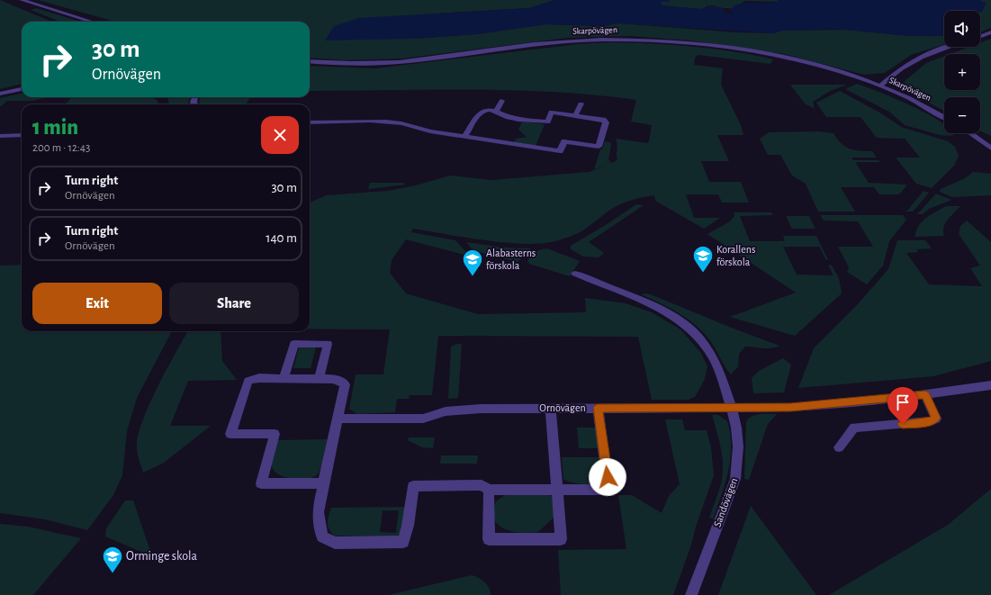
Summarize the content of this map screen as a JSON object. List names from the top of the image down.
{
  "streets": {
    "street": ["Skarpövägen", "Ornövägen", "Sandövägen"]
  },
  "crossings": [
    ["Ornövägen", "Sandövägen"]
  ],
  "places": {
    "school or university": ["Korallens förskola", "Alabasterns förskola", "Orminge skola"]
  },
  "page": {
    "map_buttons": ["+", "−"],
    "turn": ["30 m", "Ornövägen"],
    "heading": ["1 min", "200 m · 12:43"],
    "list": [
      {
        "name": "Turn right",
        "note": "Ornövägen",
        "value": "30 m"
      },
      {
        "name": "Turn right",
        "note": "Ornövägen",
        "value": "140 m"
      }
    ],
    "buttons": ["Exit", "Share"]
  }
}
